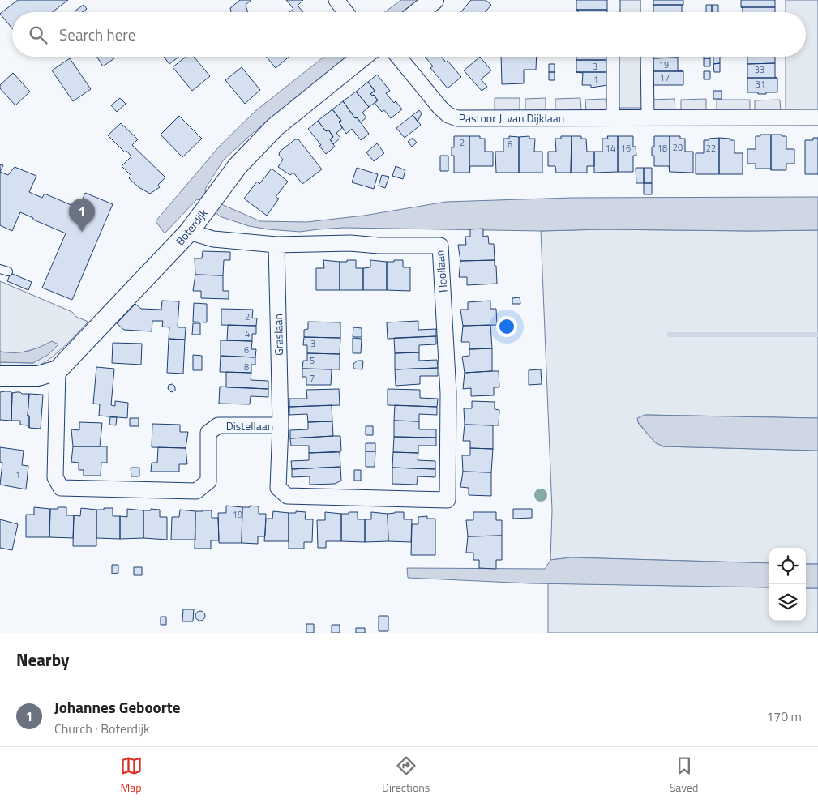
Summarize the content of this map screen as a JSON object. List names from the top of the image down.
{
  "streets": {
    "street": [
      "Pastoor J. van Dijklaan",
      "Boterdijk",
      "Hooilaan",
      "Graslaan",
      "Distellaan"
    ]
  },
  "crossings": [
    ["Boterdijk", "Hooilaan"],
    ["Boterdijk", "Distellaan"],
    ["Hooilaan", "Graslaan"],
    ["Hooilaan", "Distellaan"],
    ["Graslaan", "Distellaan"]
  ],
  "house_numbers": [
    "19",
    "3",
    "33",
    "17",
    "1",
    "31",
    "2",
    "6",
    "20",
    "14",
    "16",
    "18",
    "22",
    "2",
    "4",
    "3",
    "6",
    "5",
    "8",
    "7",
    "1",
    "19"
  ],
  "page": {
    "search": "Search here",
    "pins": "1",
    "heading": "Nearby",
    "list": [
      {
        "mark": "1",
        "name": "Johannes Geboorte",
        "note": "Church · Boterdijk",
        "value": "170 m"
      }
    ],
    "nav": ["Map", "Directions", "Saved"]
  }
}
